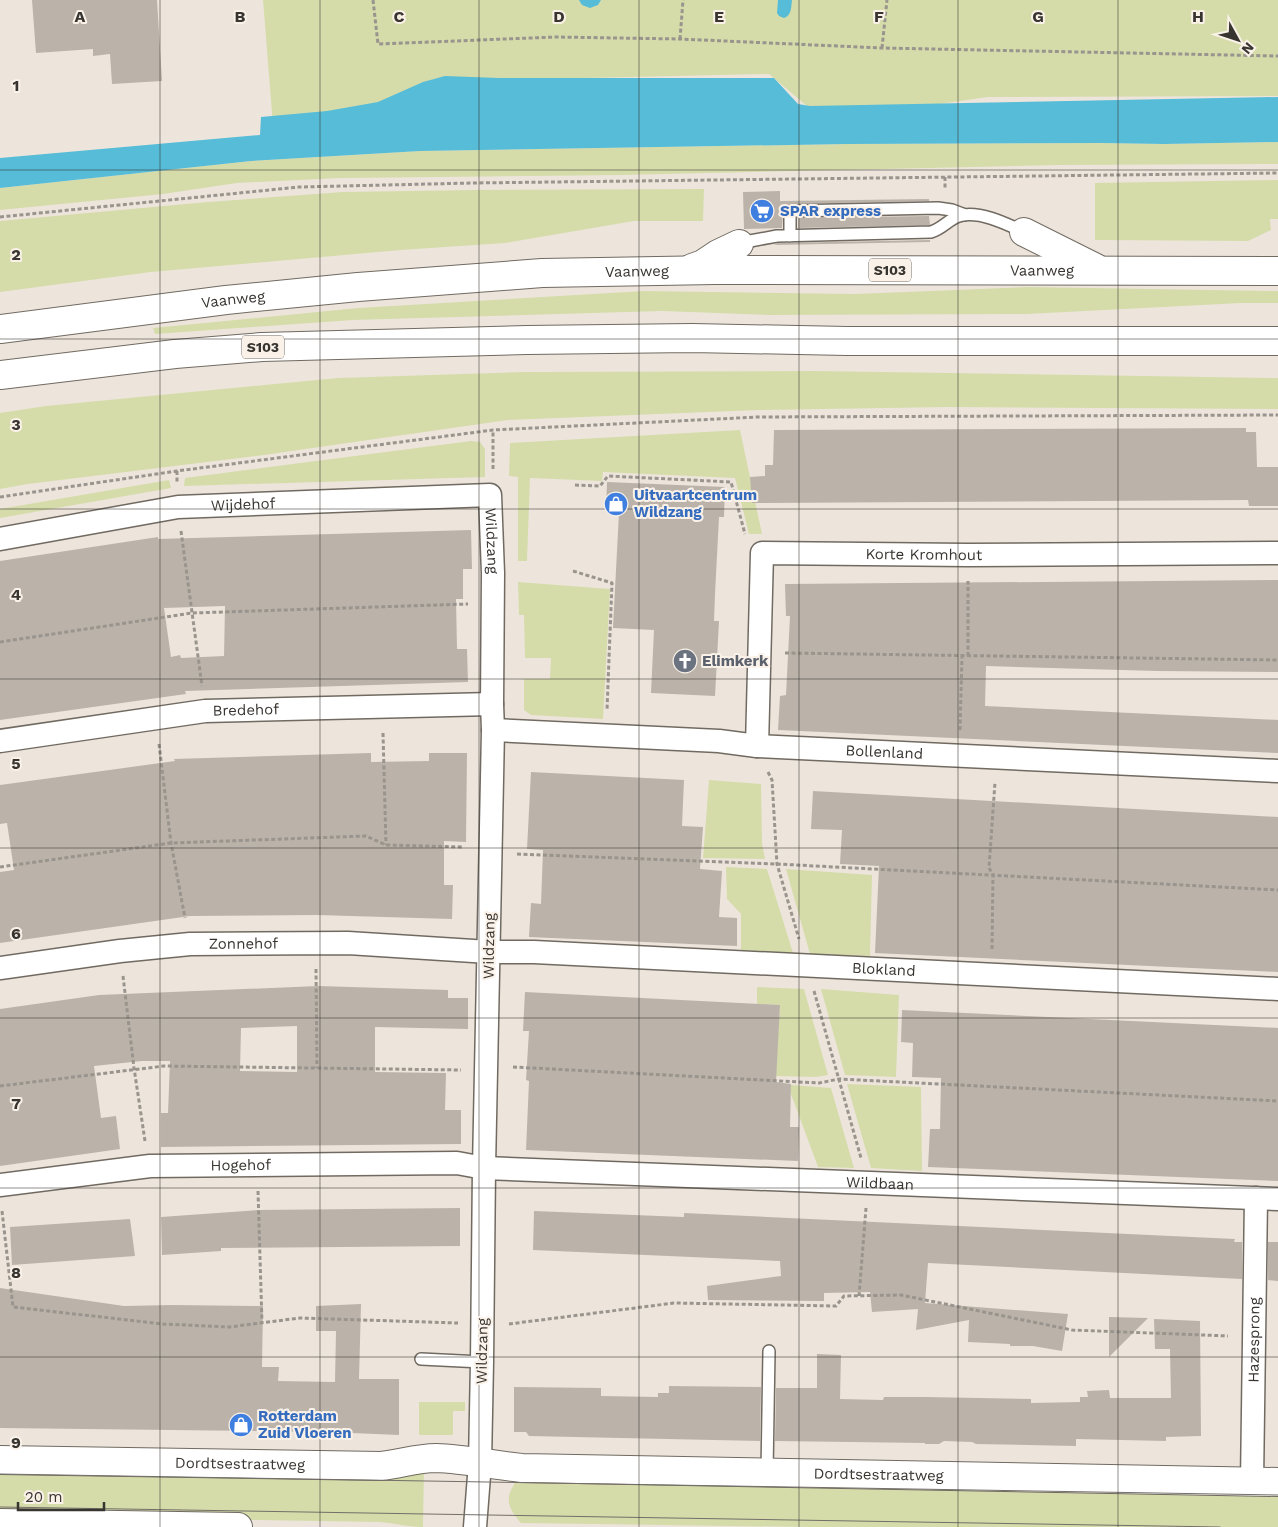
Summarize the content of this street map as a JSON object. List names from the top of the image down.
{
  "streets": {
    "main road": ["S103", "Vaanweg", "Dordtsestraatweg"],
    "street": [
      "Wijdehof",
      "Wildzang",
      "Korte Kromhout",
      "Bredehof",
      "Bollenland",
      "Zonnehof",
      "Blokland",
      "Hogehof",
      "Wildbaan",
      "Hazesprong"
    ]
  },
  "crossings": [
    ["Wijdehof", "Wildzang"],
    ["Wildzang", "Bredehof"],
    ["Wildzang", "Bollenland"],
    ["Wildzang", "Zonnehof"],
    ["Wildzang", "Blokland"],
    ["Wildzang", "Hogehof"],
    ["Wildzang", "Wildbaan"],
    ["Wildzang", "Dordtsestraatweg"],
    ["Zonnehof", "Blokland"],
    ["Hogehof", "Wildbaan"],
    ["Wildbaan", "Hazesprong"],
    ["Hazesprong", "Dordtsestraatweg"]
  ],
  "places": {
    "supermarket": ["SPAR express"],
    "shop": ["Uitvaartcentrum Wildzang", "Rotterdam Zuid Vloeren"],
    "church": ["Elimkerk"]
  },
  "scale_bar": "20 m",
  "north": "bottom right",
  "grid": {
    "columns": [
      "A",
      "B",
      "C",
      "D",
      "E",
      "F",
      "G",
      "H"
    ],
    "rows": [
      "1",
      "2",
      "3",
      "4",
      "5",
      "6",
      "7",
      "8",
      "9"
    ]
  }
}
